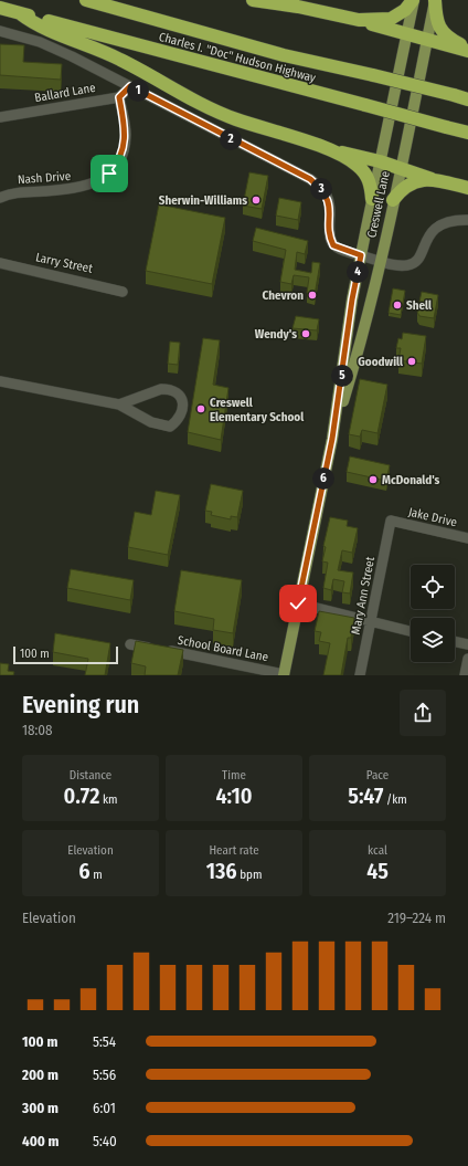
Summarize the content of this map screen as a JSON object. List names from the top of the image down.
{
  "streets": {
    "highway": ["Charles I. \"Doc\" Hudson Highway"],
    "main road": ["Creswell Lane"],
    "street": [
      "Ballard Lane",
      "Nash Drive",
      "Larry Street",
      "Jake Drive",
      "Mary Ann Street",
      "School Board Lane"
    ]
  },
  "crossings": [
    ["Ballard Lane", "Nash Drive"],
    ["Creswell Lane", "School Board Lane"],
    ["Jake Drive", "Mary Ann Street"]
  ],
  "places": [
    "Sherwin-Williams",
    "Chevron",
    "Shell",
    "Wendy's",
    "Goodwill",
    "Creswell Elementary School",
    "McDonald's"
  ],
  "scale_bar": "100 m",
  "page": {
    "pins": [
      "1",
      "2",
      "3",
      "4",
      "5",
      "6"
    ],
    "scale": "100 m",
    "heading": ["Evening run", "18:08"],
    "stats": [
      ["Distance", "0.72 km"],
      ["Time", "4:10"],
      ["Pace", "5:47 /km"],
      ["Elevation", "6 m"],
      ["Heart rate", "136 bpm"],
      ["kcal", "45"]
    ],
    "chart": ["Elevation", "219–224 m"],
    "list": [
      {
        "name": "100 m",
        "note": "5:54"
      },
      {
        "name": "200 m",
        "note": "5:56"
      },
      {
        "name": "300 m",
        "note": "6:01"
      },
      {
        "name": "400 m",
        "note": "5:40"
      }
    ]
  }
}
